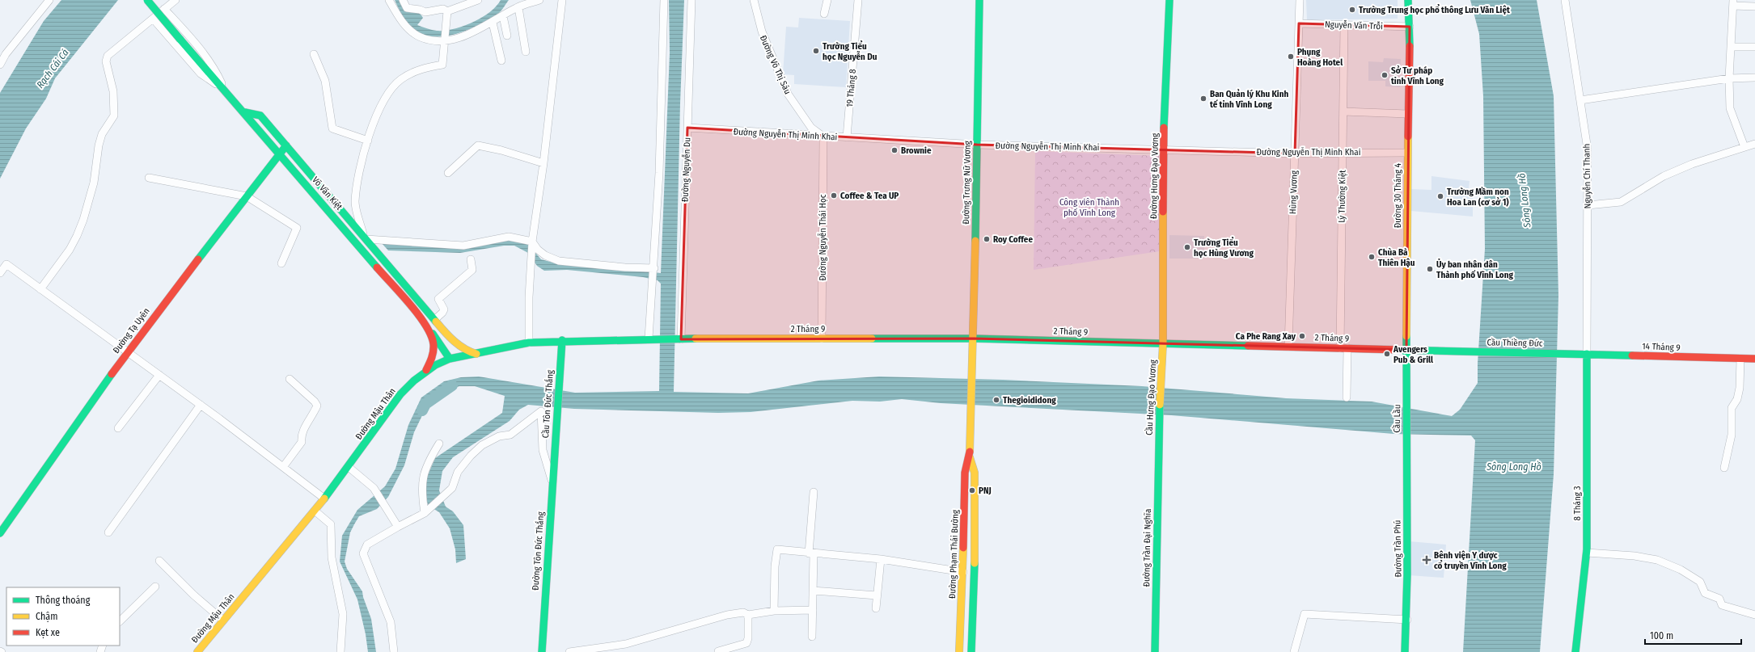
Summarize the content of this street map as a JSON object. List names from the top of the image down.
{
  "streets": {
    "main road": [
      "Đường Hưng Đạo Vương",
      "Đường Trưng Nữ Vương",
      "Võ Văn Kiệt",
      "Đường 30 Tháng 4",
      "2 Tháng 9",
      "Đường Tạ Uyên",
      "Cầu Thiềng Đức",
      "14 Tháng 9",
      "Cầu Hưng Đạo Vương",
      "Cầu Tôn Đức Thắng",
      "Đường Mậu Thân",
      "Cầu Lầu",
      "8 Tháng 3",
      "Đường Trần Đại Nghĩa",
      "Đường Trần Phú",
      "Đường Tôn Đức Thắng",
      "Đường Phạm Thái Bường"
    ],
    "street": [
      "Nguyễn Văn Trỗi",
      "Đường Võ Thị Sáu",
      "19 Tháng 8",
      "Đường Nguyễn Thị Minh Khai",
      "Đường Nguyễn Du",
      "Nguyễn Chí Thanh",
      "Hùng Vương",
      "Lý Thường Kiệt",
      "Đường Nguyễn Thái Học"
    ]
  },
  "crossings": [
    ["Nguyễn Văn Trỗi", "Hùng Vương"],
    ["Nguyễn Văn Trỗi", "Đường 30 Tháng 4"],
    ["Nguyễn Văn Trỗi", "Lý Thường Kiệt"],
    ["Đường Võ Thị Sáu", "Đường Nguyễn Thị Minh Khai"],
    ["Đường Võ Thị Sáu", "Đường Nguyễn Thái Học"],
    ["19 Tháng 8", "Đường Nguyễn Thị Minh Khai"],
    ["Đường Nguyễn Thị Minh Khai", "Đường Nguyễn Du"],
    ["Đường Nguyễn Thị Minh Khai", "Đường Hưng Đạo Vương"],
    ["Đường Nguyễn Thị Minh Khai", "Đường Trưng Nữ Vương"],
    ["Đường Nguyễn Thị Minh Khai", "Hùng Vương"],
    ["Đường Nguyễn Thị Minh Khai", "Đường 30 Tháng 4"],
    ["Đường Nguyễn Thị Minh Khai", "Lý Thường Kiệt"],
    ["Đường Nguyễn Thị Minh Khai", "Đường Nguyễn Thái Học"],
    ["Đường Nguyễn Du", "2 Tháng 9"],
    ["Đường Hưng Đạo Vương", "2 Tháng 9"],
    ["Đường Hưng Đạo Vương", "Cầu Hưng Đạo Vương"],
    ["Nguyễn Chí Thanh", "14 Tháng 9"],
    ["Nguyễn Chí Thanh", "8 Tháng 3"],
    ["Đường Trưng Nữ Vương", "2 Tháng 9"],
    ["Đường Trưng Nữ Vương", "Đường Phạm Thái Bường"],
    ["Hùng Vương", "2 Tháng 9"],
    ["Võ Văn Kiệt", "Đường Tạ Uyên"],
    ["Võ Văn Kiệt", "Đường Mậu Thân"],
    ["Đường 30 Tháng 4", "2 Tháng 9"],
    ["Đường 30 Tháng 4", "Cầu Lầu"],
    ["Lý Thường Kiệt", "2 Tháng 9"],
    ["Đường Nguyễn Thái Học", "2 Tháng 9"],
    ["2 Tháng 9", "Cầu Thiềng Đức"],
    ["2 Tháng 9", "Đường Mậu Thân"],
    ["Cầu Thiềng Đức", "14 Tháng 9"],
    ["14 Tháng 9", "8 Tháng 3"],
    ["Cầu Hưng Đạo Vương", "Đường Trần Đại Nghĩa"],
    ["Cầu Tôn Đức Thắng", "Đường Mậu Thân"],
    ["Cầu Tôn Đức Thắng", "Đường Tôn Đức Thắng"],
    ["Cầu Lầu", "Đường Trần Phú"]
  ],
  "water": ["Rạch Cái Cá", "Sông Long Hồ"],
  "parks": ["Công viên Thành phố Vĩnh Long"],
  "places": {
    "other": [
      "Trường Trung học phổ thông Lưu Văn Liệt",
      "Trường Tiểu học Nguyễn Du",
      "Phụng Hoàng Hotel",
      "Sở Tư pháp tỉnh Vĩnh Long",
      "Ban Quản lý Khu Kinh tế tỉnh Vĩnh Long",
      "Brownie",
      "Coffee & Tea UP",
      "Trường Mầm non Hoa Lan (cơ sở 1)",
      "Roy Coffee",
      "Trường Tiểu học Hùng Vương",
      "Chùa Bà Thiên Hậu",
      "Ủy ban nhân dân Thành phố Vĩnh Long",
      "Ca Phe Rang Xay",
      "Avengers Pub & Grill",
      "Thegioididong",
      "PNJ"
    ],
    "health": ["Bệnh viện Y dược cổ truyền Vĩnh Long"]
  },
  "legend": ["Thông thoáng", "Chậm", "Kẹt xe"],
  "scale_bar": "100 m"
}
